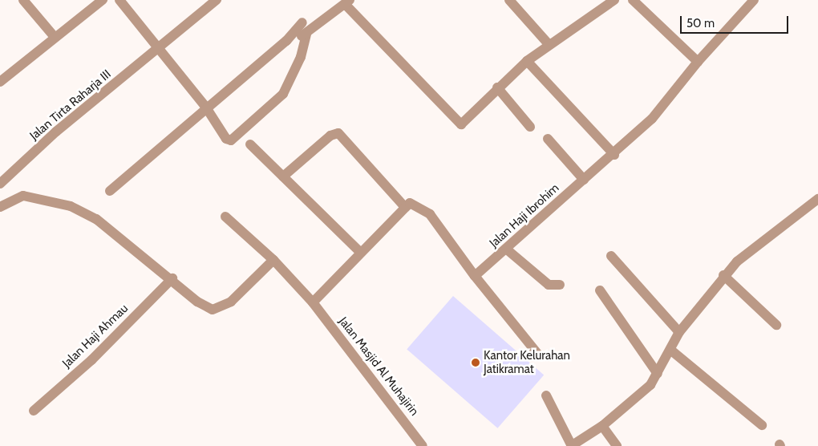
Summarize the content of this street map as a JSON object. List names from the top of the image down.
{
  "streets": {
    "street": [
      "Jalan Tirta Raharja III",
      "Jalan Haji Ibrohim",
      "Jalan Haji Ahmau",
      "Jalan Masjid Al Muhajirin"
    ]
  },
  "places": ["Kantor Kelurahan Jatikramat"],
  "scale_bar": "50 m"
}
